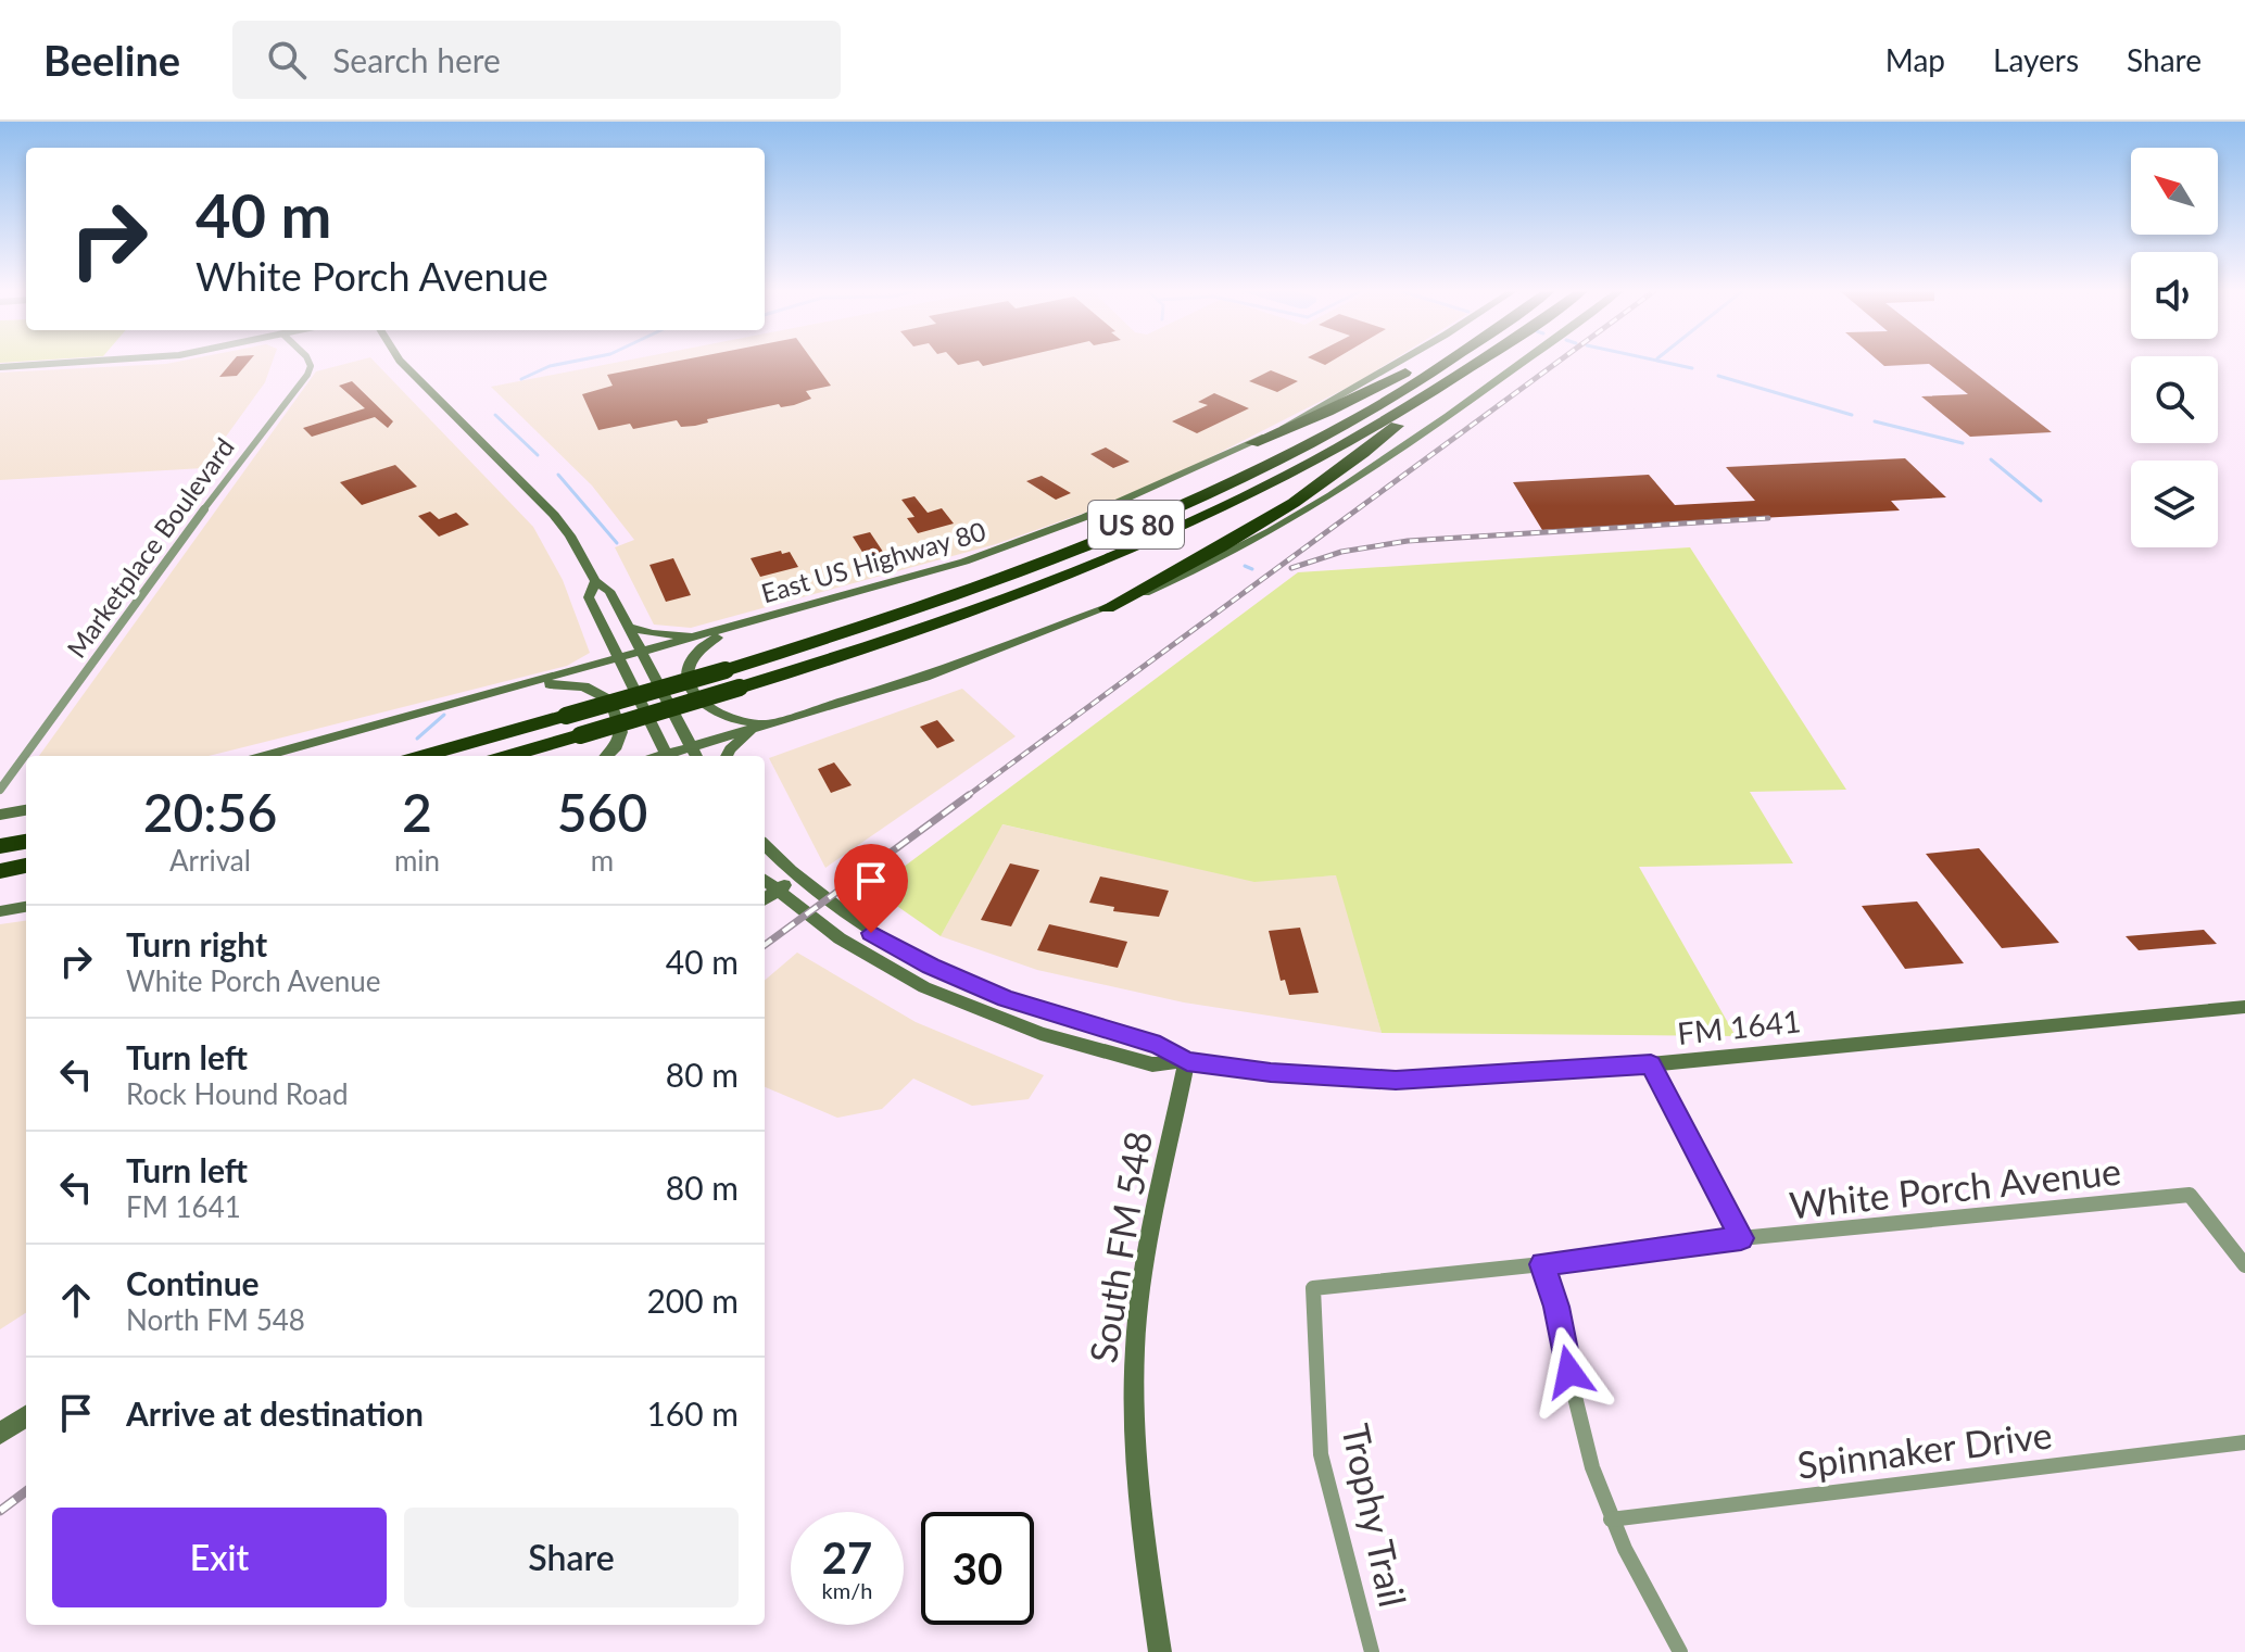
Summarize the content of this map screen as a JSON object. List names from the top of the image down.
{
  "streets": {
    "highway": ["US 80"],
    "main road": ["East US Highway 80", "FM 1641", "South FM 548"],
    "street": [
      "Marketplace Boulevard",
      "White Porch Avenue",
      "Spinnaker Drive",
      "Trophy Trail"
    ]
  },
  "crossings": [
    ["FM 1641", "South FM 548"],
    ["White Porch Avenue", "Trophy Trail"]
  ],
  "north": "top left",
  "page": {
    "header": "Beeline",
    "search": "Search here",
    "nav": ["Map", "Layers", "Share"],
    "turn": ["40 m", "White Porch Avenue"],
    "eta": [
      "20:56",
      "Arrival",
      "2",
      "min",
      "560",
      "m"
    ],
    "list": [
      {
        "name": "Turn right",
        "note": "White Porch Avenue",
        "value": "40 m"
      },
      {
        "name": "Turn left",
        "note": "Rock Hound Road",
        "value": "80 m"
      },
      {
        "name": "Turn left",
        "note": "FM 1641",
        "value": "80 m"
      },
      {
        "name": "Continue",
        "note": "North FM 548",
        "value": "200 m"
      },
      {
        "name": "Arrive at destination",
        "value": "160 m"
      }
    ],
    "buttons": ["Exit", "Share"],
    "speed": "27 km/h",
    "limit": "30"
  }
}
